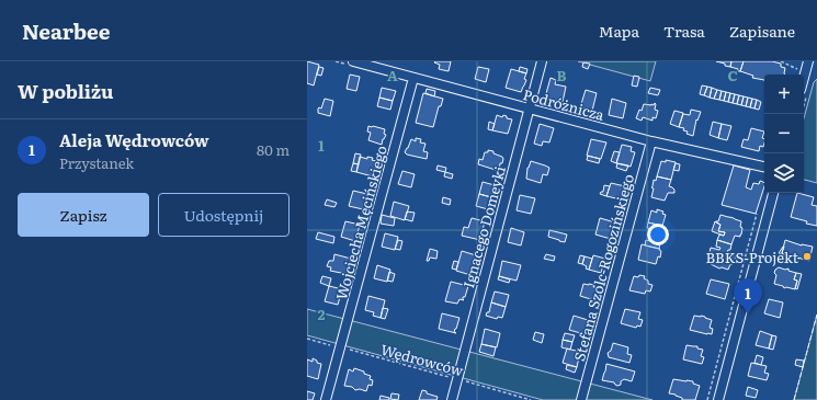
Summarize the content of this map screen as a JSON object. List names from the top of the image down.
{
  "streets": {
    "street": [
      "Podróżnicza",
      "Wojciecha Męcińskiego",
      "Ignacego Domeyki",
      "Stefana Szolc-Rogozińskiego"
    ],
    "path": ["Wędrowców"]
  },
  "crossings": [
    ["Podróżnicza", "Wojciecha Męcińskiego"],
    ["Podróżnicza", "Ignacego Domeyki"],
    ["Podróżnicza", "Stefana Szolc-Rogozińskiego"],
    ["Wojciecha Męcińskiego", "Wędrowców"],
    ["Ignacego Domeyki", "Wędrowców"]
  ],
  "places": ["BBKS-Projekt"],
  "page": {
    "header": "Nearbee",
    "nav": ["Mapa", "Trasa", "Zapisane"],
    "heading": "W pobliżu",
    "map_buttons": ["+", "−"],
    "list": [
      {
        "mark": "1",
        "name": "Aleja Wędrowców",
        "note": "Przystanek",
        "value": "80 m"
      }
    ],
    "buttons": ["Zapisz", "Udostępnij"],
    "pins": "1"
  },
  "grid": {
    "columns": ["A", "B", "C"],
    "rows": ["1", "2"]
  }
}
